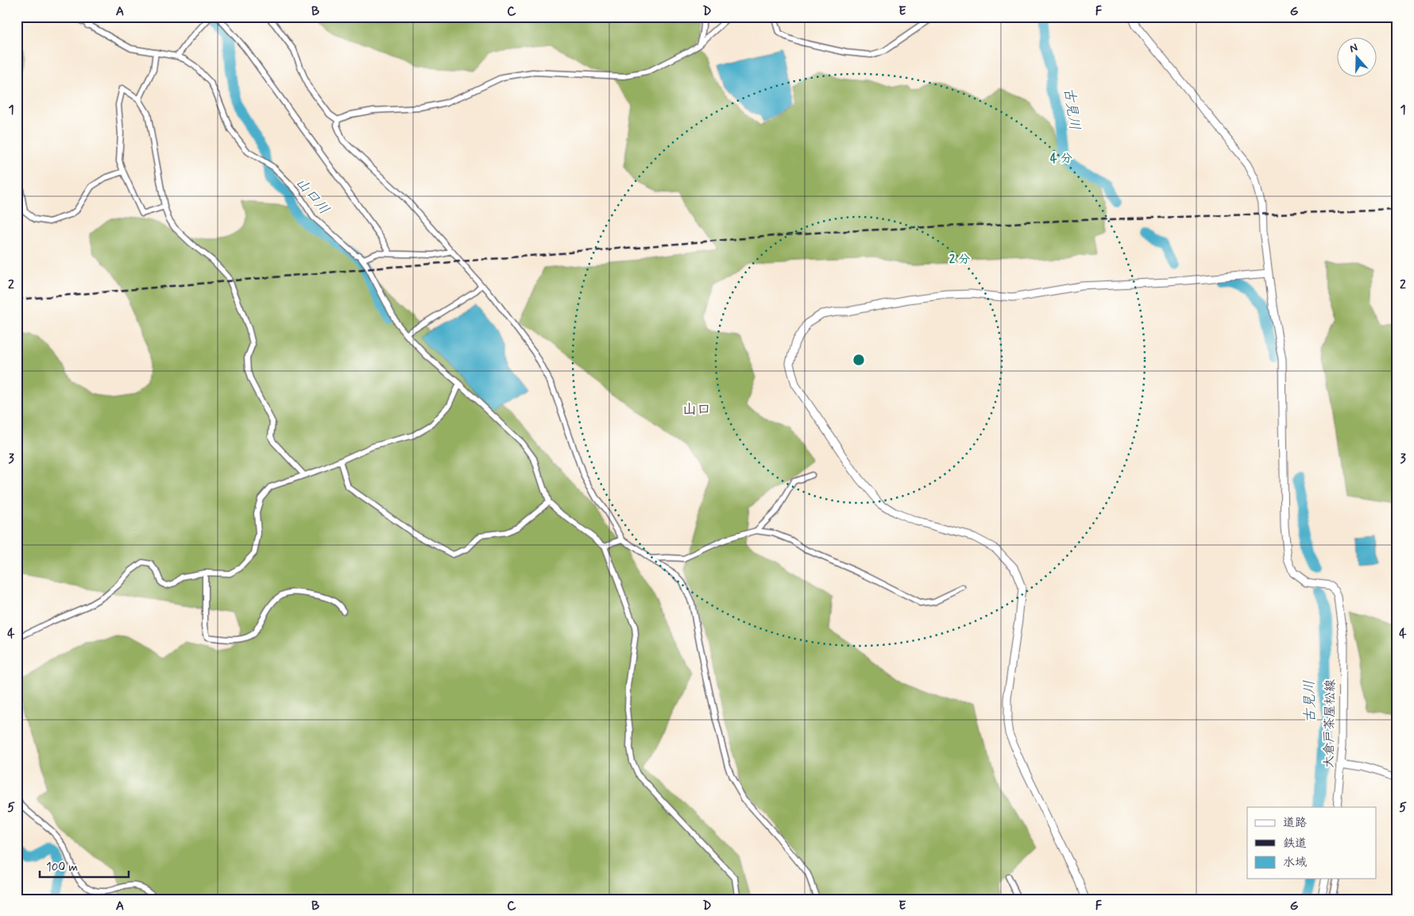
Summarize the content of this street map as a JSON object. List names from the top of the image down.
{
  "streets": {
    "street": ["大倉戸茶屋松線"]
  },
  "districts": ["山口"],
  "water": ["古見川", "山口川"],
  "legend": ["道路", "鉄道", "水域"],
  "scale_bar": "100 m",
  "north": "top",
  "grid": {
    "columns": [
      "A",
      "B",
      "C",
      "D",
      "E",
      "F",
      "G"
    ],
    "rows": [
      "1",
      "2",
      "3",
      "4",
      "5"
    ]
  },
  "rings": ["4 分", "2 分"]
}
